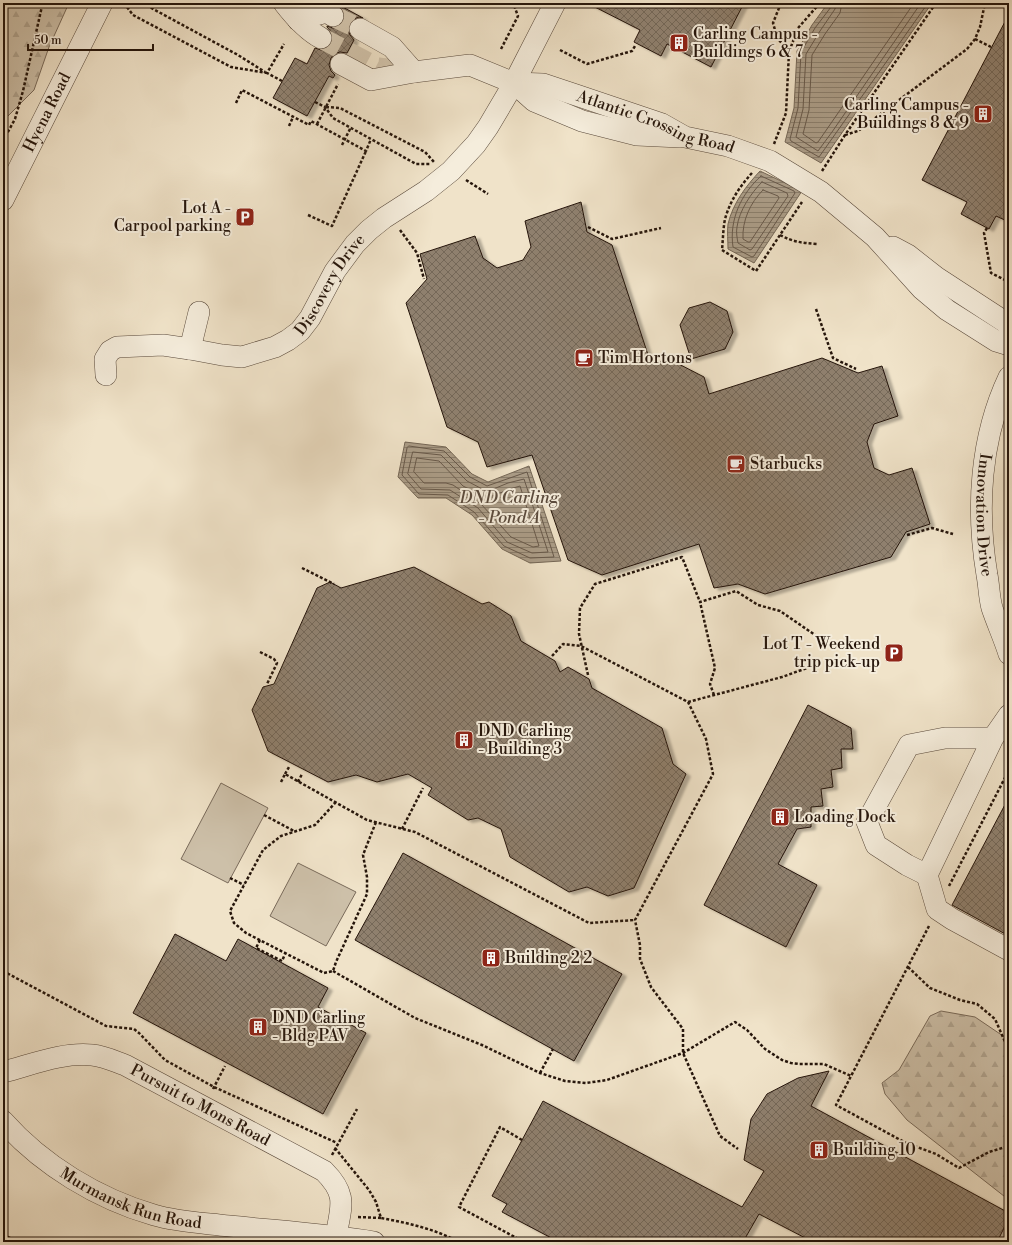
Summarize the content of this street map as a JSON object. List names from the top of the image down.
{
  "streets": {
    "street": [
      "Hyena Road",
      "Atlantic Crossing Road",
      "Discovery Drive",
      "Innovation Drive",
      "Pursuit to Mons Road",
      "Murmansk Run Road"
    ]
  },
  "crossings": [
    ["Atlantic Crossing Road", "Discovery Drive"],
    ["Pursuit to Mons Road", "Murmansk Run Road"]
  ],
  "water": ["DND Carling - Pond A"],
  "places": {
    "building": [
      "Carling Campus - Buildings 6 & 7",
      "Carling Campus - Buildings 8 & 9",
      "DND Carling - Building 3",
      "Loading Dock",
      "Building 2 2",
      "DND Carling - Bldg PAV",
      "Building 10"
    ],
    "parking": ["Lot A - Carpool parking", "Lot T - Weekend trip pick-up"],
    "cafe": ["Tim Hortons", "Starbucks"]
  },
  "scale_bar": "50 m"
}
